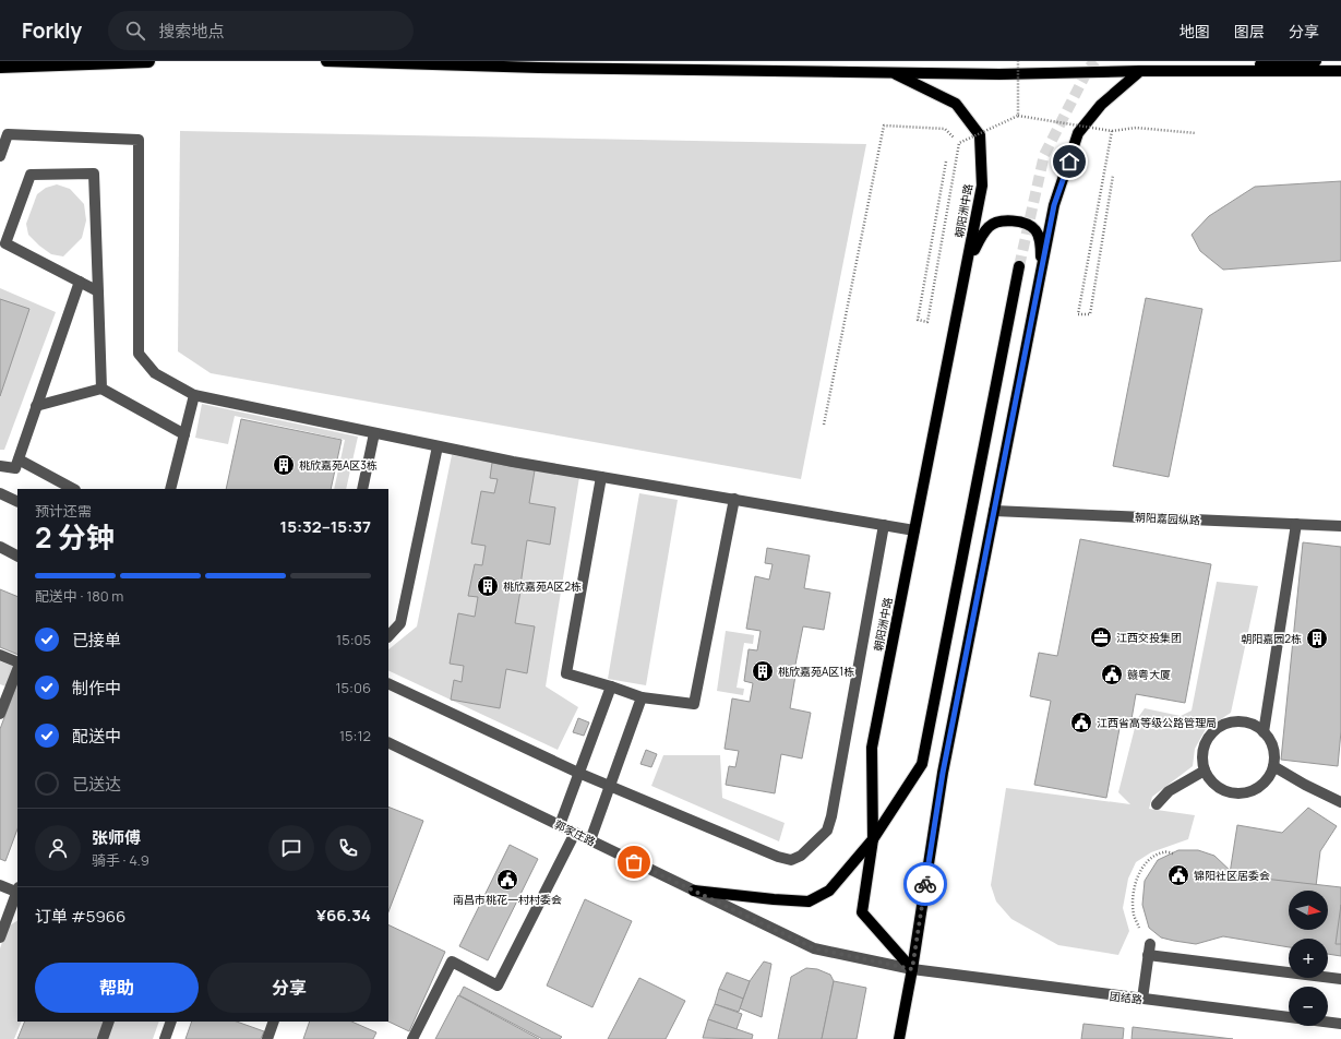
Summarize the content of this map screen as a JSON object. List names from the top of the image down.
{
  "streets": {
    "main road": ["朝阳洲中路"],
    "street": ["朝阳嘉园纵路", "郭家庄路", "团结路"]
  },
  "crossings": [
    ["朝阳洲中路", "朝阳嘉园纵路"],
    ["朝阳洲中路", "郭家庄路"],
    ["朝阳洲中路", "团结路"],
    ["郭家庄路", "团结路"]
  ],
  "places": {
    "building": [
      "桃欣嘉苑A区3栋",
      "桃欣嘉苑A区2栋",
      "朝阳嘉园2栋",
      "桃欣嘉苑A区1栋"
    ],
    "office": ["江西交投集团"],
    "public building": [
      "赣粤大厦",
      "江西省高等级公路管理局",
      "锦阳社区居委会",
      "南昌市桃花一村村委会"
    ]
  },
  "north": "right",
  "page": {
    "header": "Forkly",
    "search": "搜索地点",
    "nav": ["地图", "图层", "分享"],
    "heading": ["2 分钟", "预计还需", "15:32–15:37"],
    "panel": [
      "张师傅",
      "骑手 · 4.9",
      "订单 #5966",
      "¥66.34"
    ],
    "bar": "配送中 · 180 m",
    "list": [
      ["已接单", "15:05"],
      ["制作中", "15:06"],
      ["配送中", "15:12"],
      "已送达"
    ],
    "map_buttons": ["+", "−"],
    "buttons": ["帮助", "分享"]
  }
}
